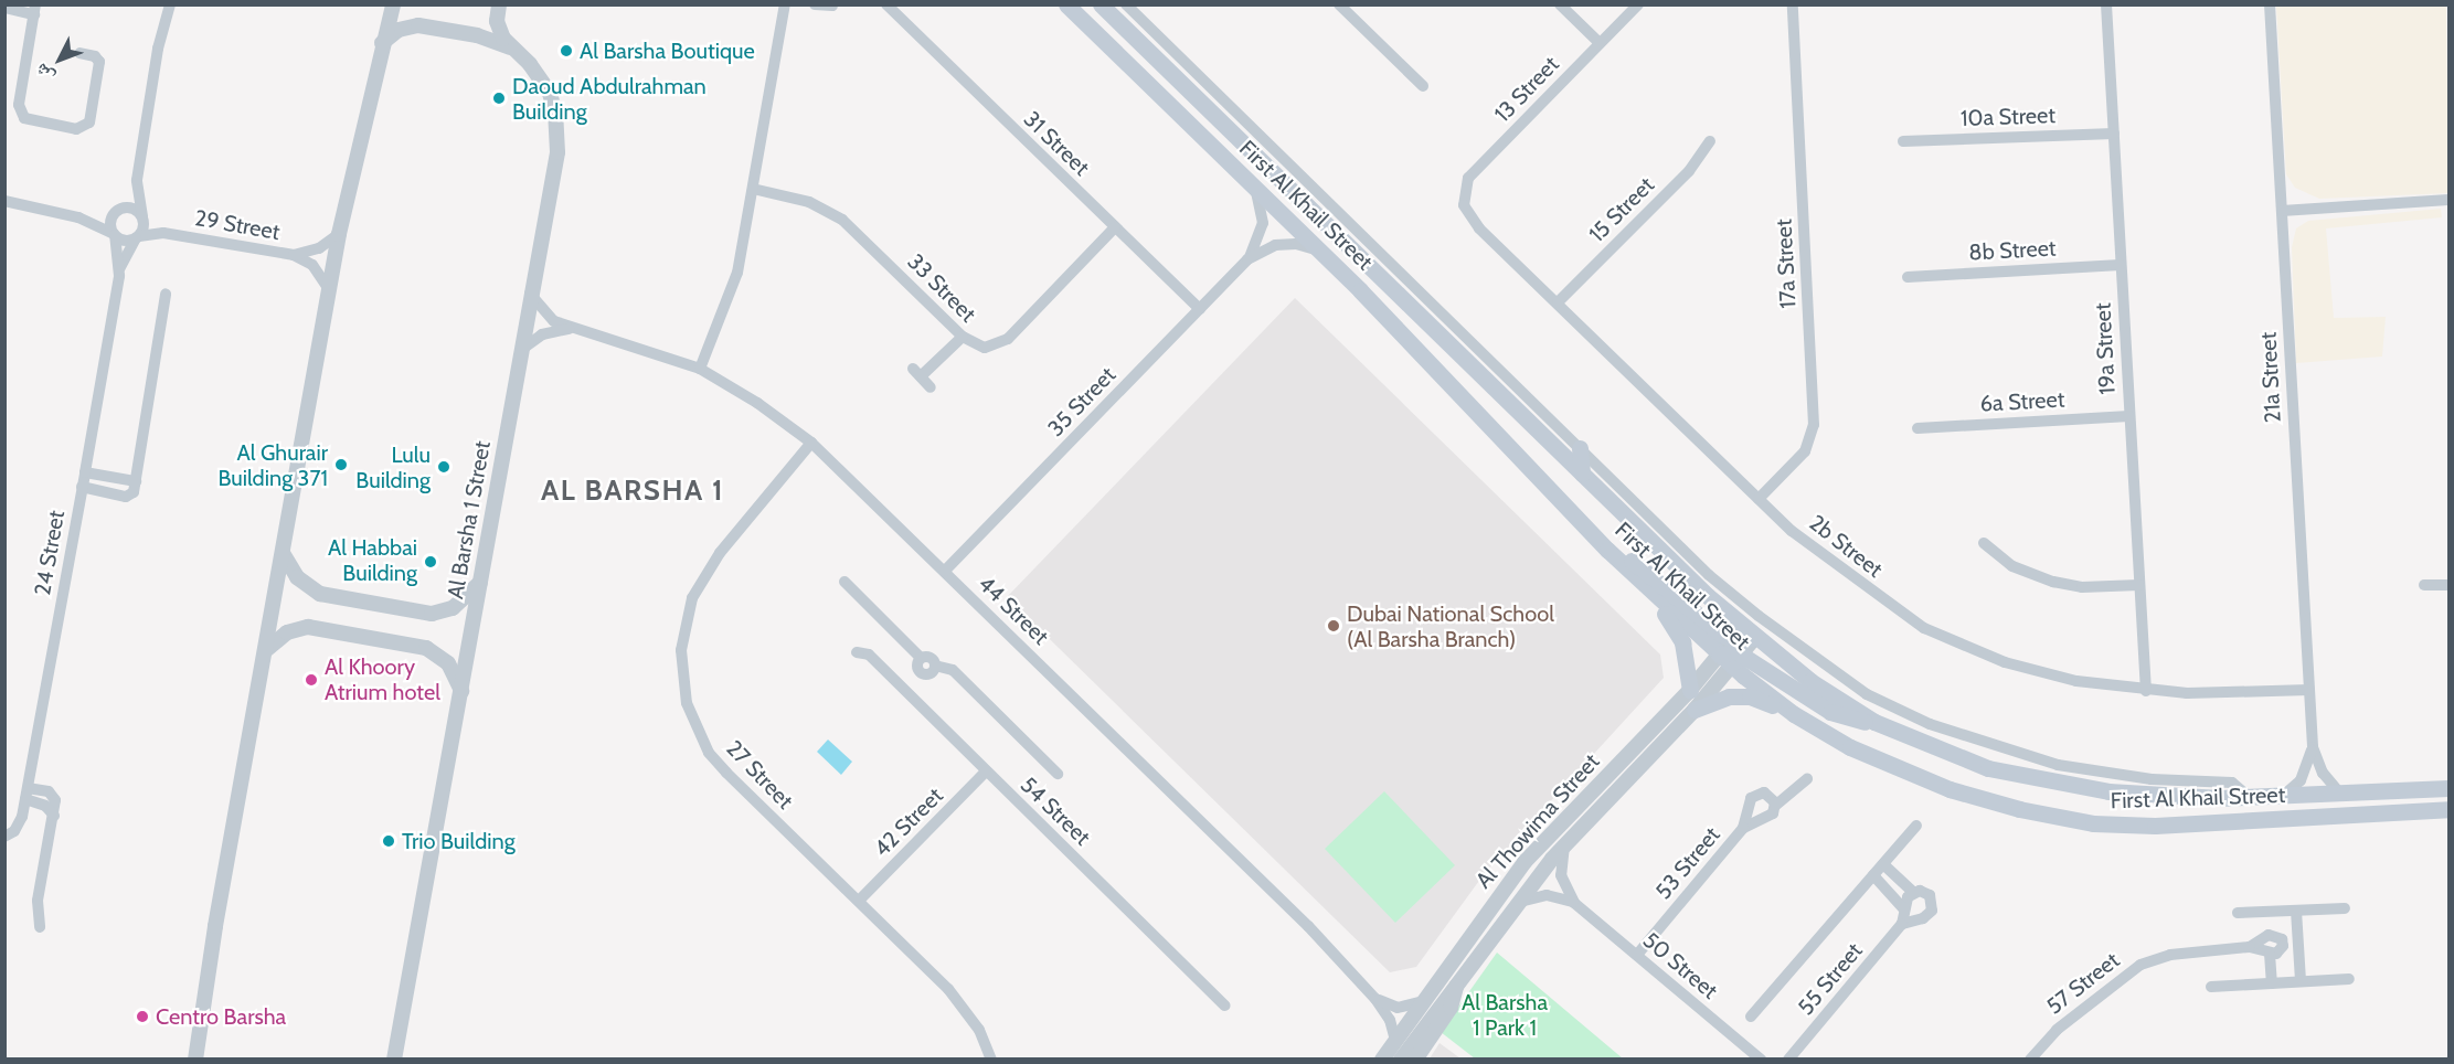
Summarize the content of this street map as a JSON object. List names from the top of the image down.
{
  "streets": {
    "main road": ["First Al Khail Street"],
    "street": [
      "13 Street",
      "10a Street",
      "31 Street",
      "15 Street",
      "29 Street",
      "8b Street",
      "17a Street",
      "33 Street",
      "19a Street",
      "21a Street",
      "35 Street",
      "6a Street",
      "Al Barsha 1 Street",
      "2b Street",
      "24 Street",
      "44 Street",
      "27 Street",
      "54 Street",
      "Al Thowima Street",
      "42 Street",
      "53 Street",
      "50 Street",
      "55 Street",
      "57 Street"
    ]
  },
  "crossings": [
    ["13 Street", "2b Street"],
    ["10a Street", "19a Street"],
    ["31 Street", "33 Street"],
    ["31 Street", "35 Street"],
    ["First Al Khail Street", "21a Street"],
    ["First Al Khail Street", "35 Street"],
    ["First Al Khail Street", "Al Thowima Street"],
    ["15 Street", "2b Street"],
    ["29 Street", "24 Street"],
    ["8b Street", "19a Street"],
    ["17a Street", "2b Street"],
    ["19a Street", "6a Street"],
    ["19a Street", "2b Street"],
    ["21a Street", "2b Street"],
    ["35 Street", "44 Street"],
    ["Al Barsha 1 Street", "44 Street"],
    ["44 Street", "27 Street"],
    ["44 Street", "Al Thowima Street"],
    ["27 Street", "42 Street"],
    ["54 Street", "42 Street"],
    ["Al Thowima Street", "50 Street"],
    ["53 Street", "50 Street"]
  ],
  "districts": ["AL BARSHA 1"],
  "parks": ["Al Barsha 1 Park 1"],
  "places": [
    "Al Barsha Boutique",
    "Daoud Abdulrahman Building",
    "Al Ghurair Building 371",
    "Lulu Building",
    "Al Habbai Building",
    "Dubai National School (Al Barsha Branch)",
    "Al Khoory Atrium hotel",
    "Trio Building",
    "Centro Barsha"
  ],
  "north": "bottom left"
}
